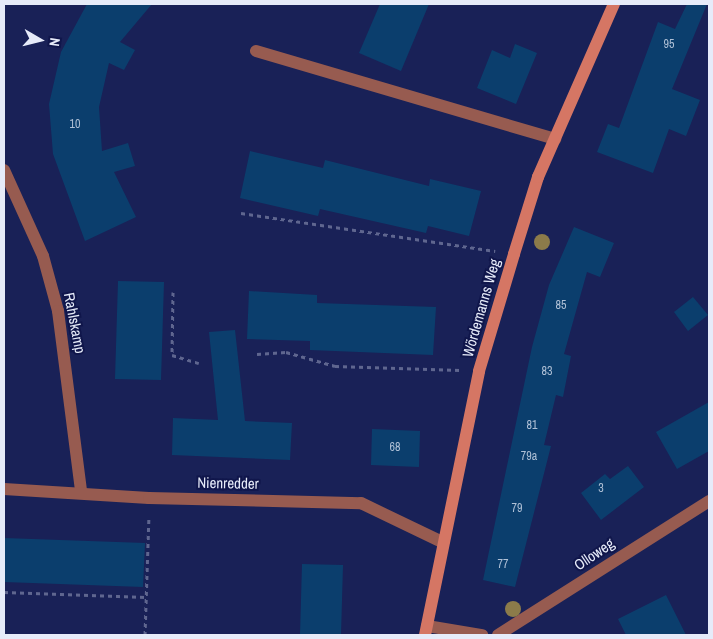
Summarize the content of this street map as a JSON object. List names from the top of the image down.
{
  "streets": {
    "street": [
      "Wördemanns Weg",
      "Rahlskamp",
      "Nienredder",
      "Olloweg"
    ]
  },
  "crossings": [
    ["Wördemanns Weg", "Nienredder"],
    ["Rahlskamp", "Nienredder"]
  ],
  "house_numbers": [
    "95",
    "10",
    "85",
    "83",
    "81",
    "68",
    "79a",
    "3",
    "79",
    "77"
  ],
  "north": "right"
}
